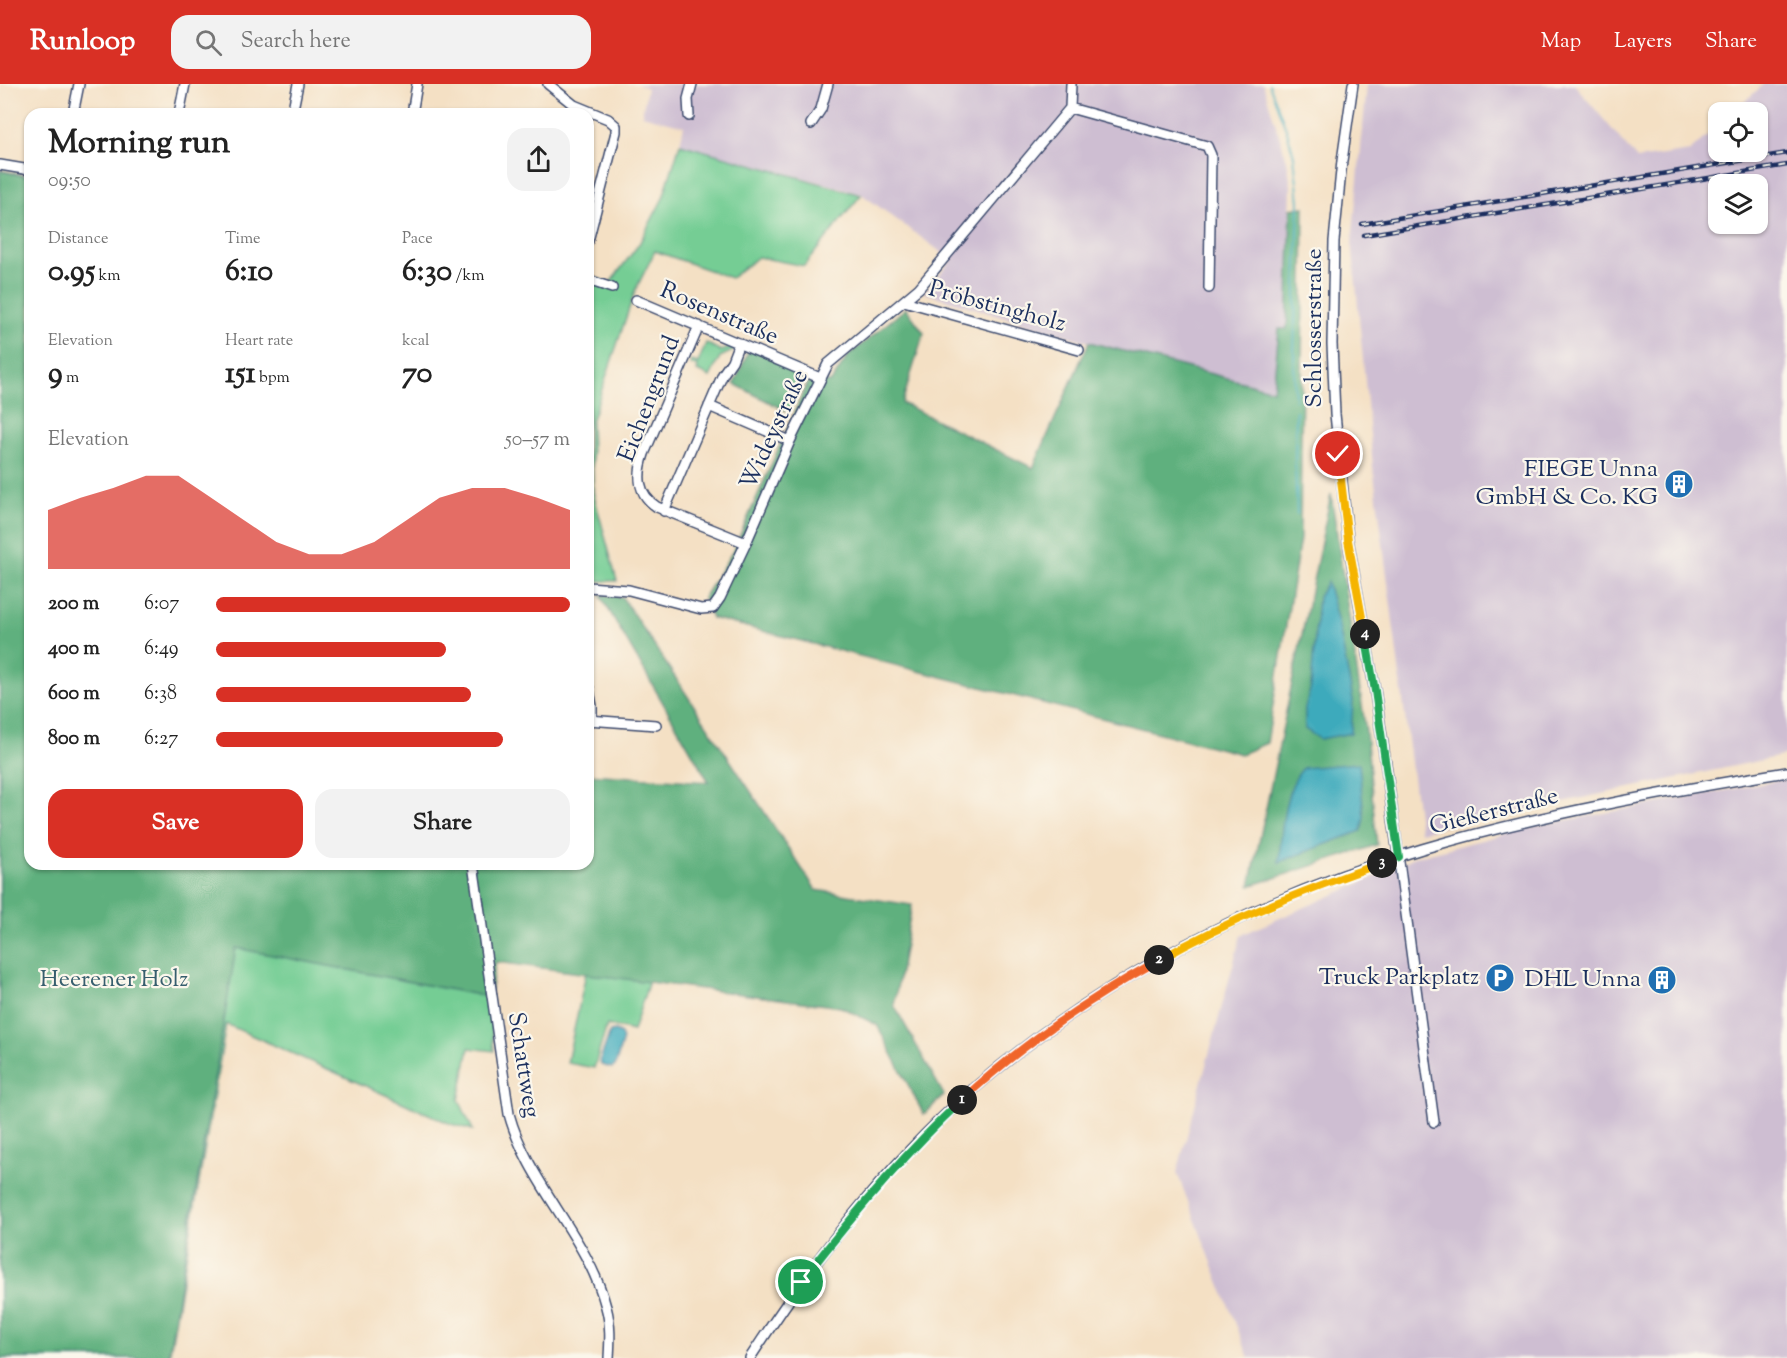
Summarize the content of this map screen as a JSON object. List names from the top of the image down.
{
  "streets": {
    "street": [
      "Pröbstingholz",
      "Rosenstraße",
      "Schlosserstraße",
      "Eichengrund",
      "Wideystraße",
      "Gießerstraße",
      "Schattweg"
    ]
  },
  "crossings": [
    ["Pröbstingholz", "Wideystraße"],
    ["Rosenstraße", "Eichengrund"],
    ["Rosenstraße", "Wideystraße"],
    ["Schlosserstraße", "Gießerstraße"],
    ["Eichengrund", "Wideystraße"]
  ],
  "parks": ["Heerener Holz"],
  "places": {
    "building": ["FIEGE Unna GmbH & Co. KG", "DHL Unna"],
    "parking": ["Truck Parkplatz"]
  },
  "page": {
    "header": "Runloop",
    "search": "Search here",
    "nav": ["Map", "Layers", "Share"],
    "heading": ["Morning run", "09:50"],
    "stats": [
      ["Distance", "0.95 km"],
      ["Time", "6:10"],
      ["Pace", "6:30 /km"],
      ["Elevation", "9 m"],
      ["Heart rate", "151 bpm"],
      ["kcal", "70"]
    ],
    "chart": ["Elevation", "50–57 m"],
    "list": [
      {
        "name": "200 m",
        "note": "6:07"
      },
      {
        "name": "400 m",
        "note": "6:49"
      },
      {
        "name": "600 m",
        "note": "6:38"
      },
      {
        "name": "800 m",
        "note": "6:27"
      }
    ],
    "pins": [
      "4",
      "3",
      "2",
      "1"
    ],
    "buttons": ["Save", "Share"]
  }
}
